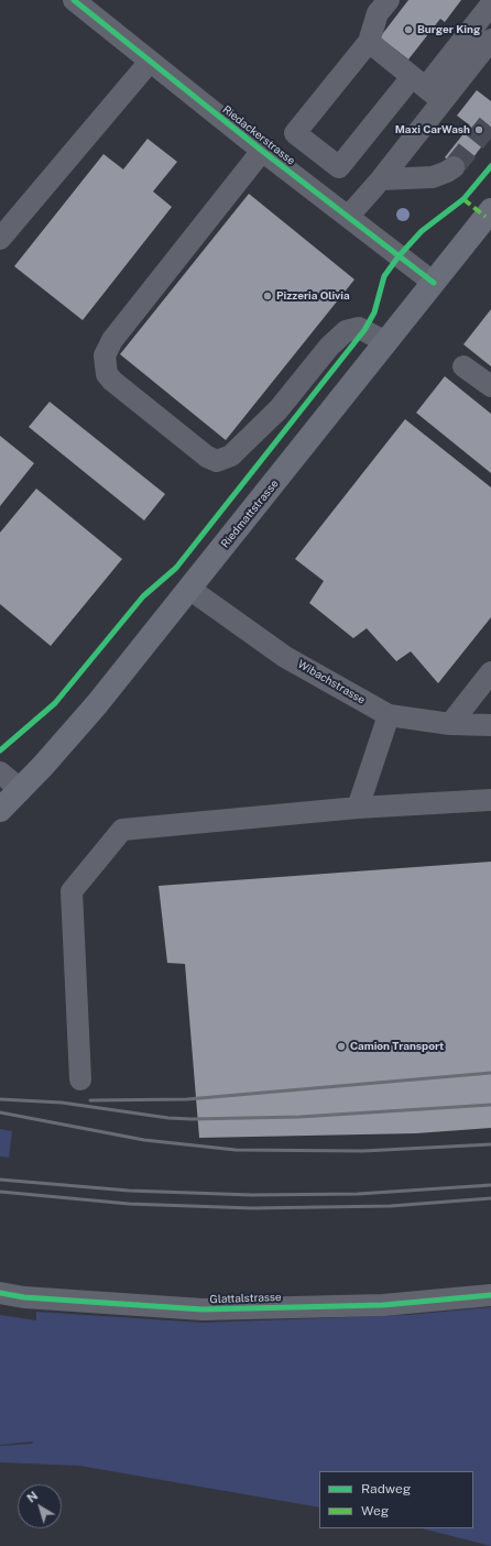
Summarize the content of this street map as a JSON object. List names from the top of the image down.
{
  "streets": {
    "main road": ["Riedmattstrasse"],
    "street": ["Riedackerstrasse", "Wibachstrasse", "Glattalstrasse"]
  },
  "crossings": [
    ["Riedackerstrasse", "Riedmattstrasse"],
    ["Riedmattstrasse", "Wibachstrasse"]
  ],
  "places": [
    "Burger King",
    "Maxi CarWash",
    "Pizzeria Olivia",
    "Camion Transport"
  ],
  "legend": ["Radweg", "Weg"],
  "north": "top left"
}
